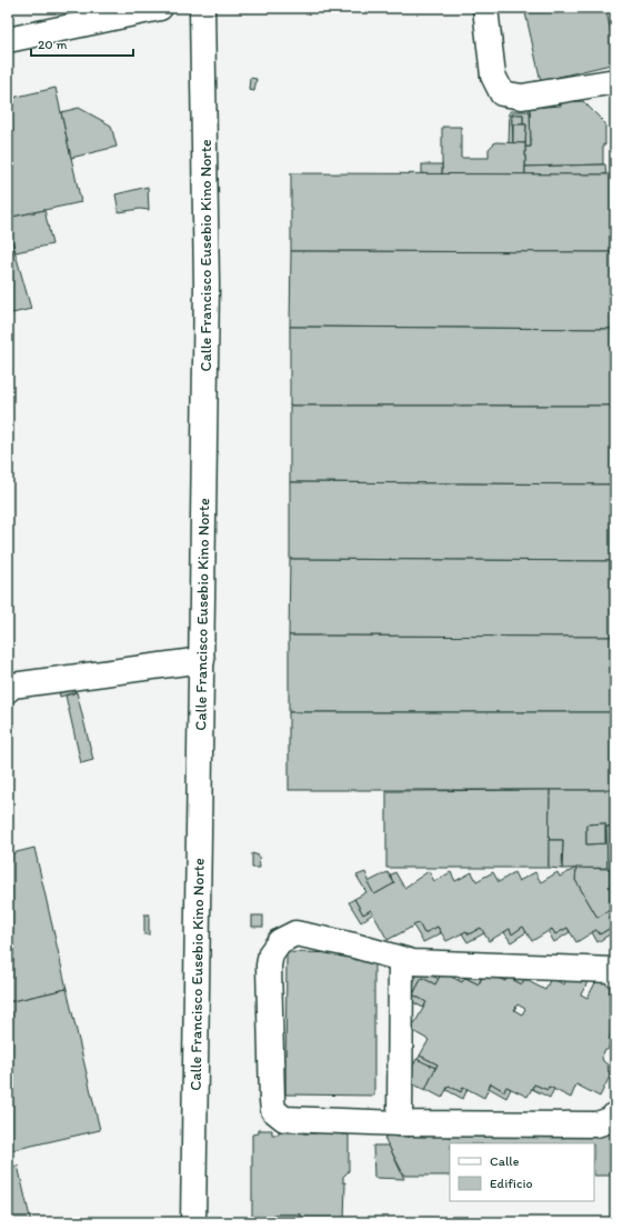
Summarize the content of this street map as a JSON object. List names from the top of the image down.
{
  "streets": {
    "street": ["Calle Francisco Eusebio Kino Norte"]
  },
  "legend": ["Calle", "Edificio"],
  "scale_bar": "20 m"
}
